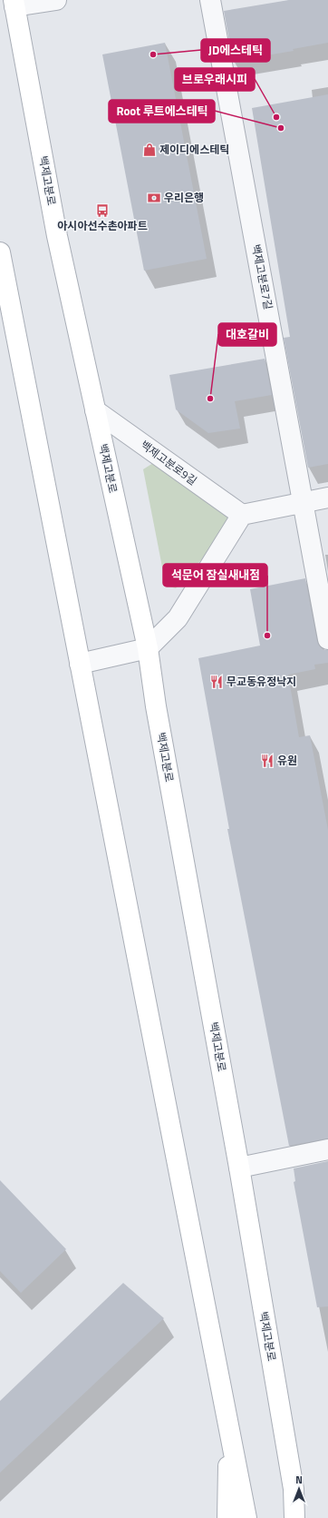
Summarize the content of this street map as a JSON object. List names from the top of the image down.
{
  "streets": {
    "main road": ["백제고분로"],
    "street": ["백제고분로7길", "백제고분로9길"]
  },
  "crossings": [
    ["백제고분로", "백제고분로9길"]
  ],
  "places": {
    "other": [
      "JD에스테틱",
      "브로우래시피",
      "Root 루트에스테틱",
      "대호갈비",
      "석문어 잠실새내점"
    ],
    "shop": ["제이디에스테틱"],
    "bank": ["우리은행"],
    "bus stop": ["아시아선수촌아파트"],
    "restaurant": ["무교동유정낙지", "유원"]
  },
  "north": "top"
}
